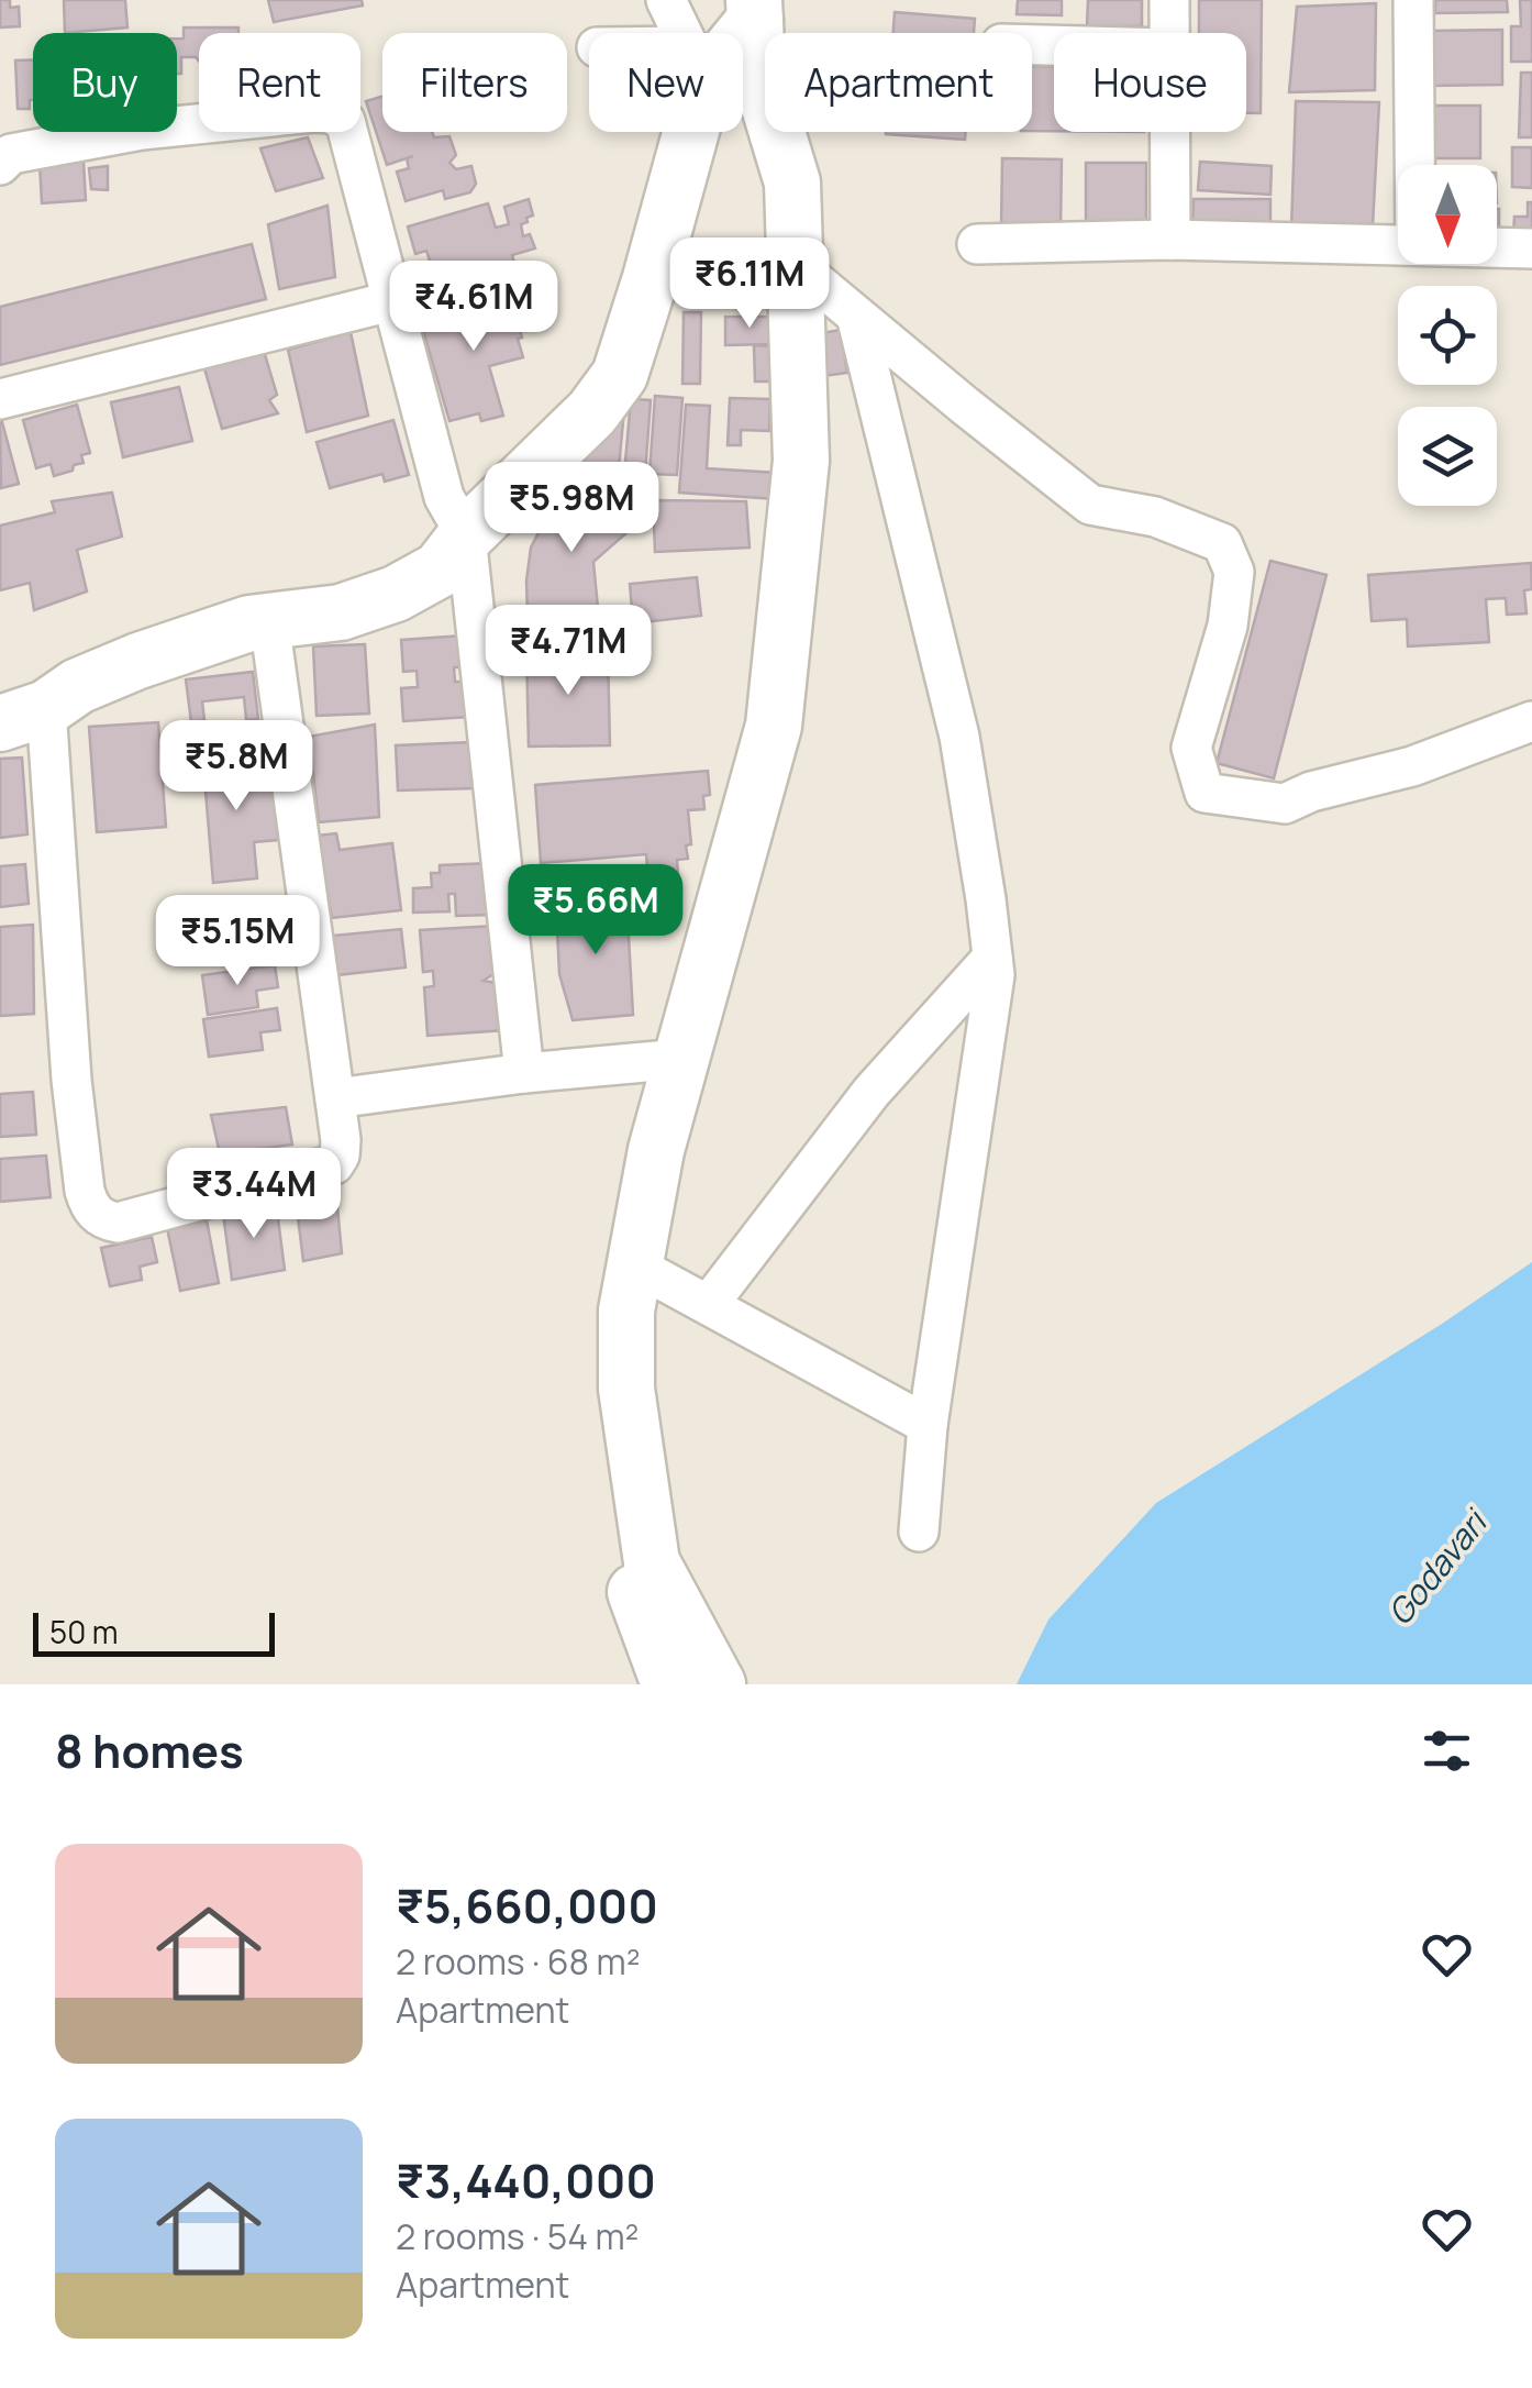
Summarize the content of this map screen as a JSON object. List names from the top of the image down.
{
  "water": ["Godavari"],
  "scale_bar": "50 m",
  "north": "bottom",
  "page": {
    "chip": [
      "Buy",
      "Rent",
      "Filters",
      "New",
      "Apartment",
      "House"
    ],
    "price": [
      "₹6.11M",
      "₹4.61M",
      "₹5.98M",
      "₹4.71M",
      "₹5.8M",
      "₹5.66M",
      "₹5.15M",
      "₹3.44M"
    ],
    "scale": "50 m",
    "heading": "8 homes",
    "list": [
      {
        "name": "₹5,660,000",
        "note": "2 rooms · 68 m² · Apartment"
      },
      {
        "name": "₹3,440,000",
        "note": "2 rooms · 54 m² · Apartment"
      }
    ]
  }
}
